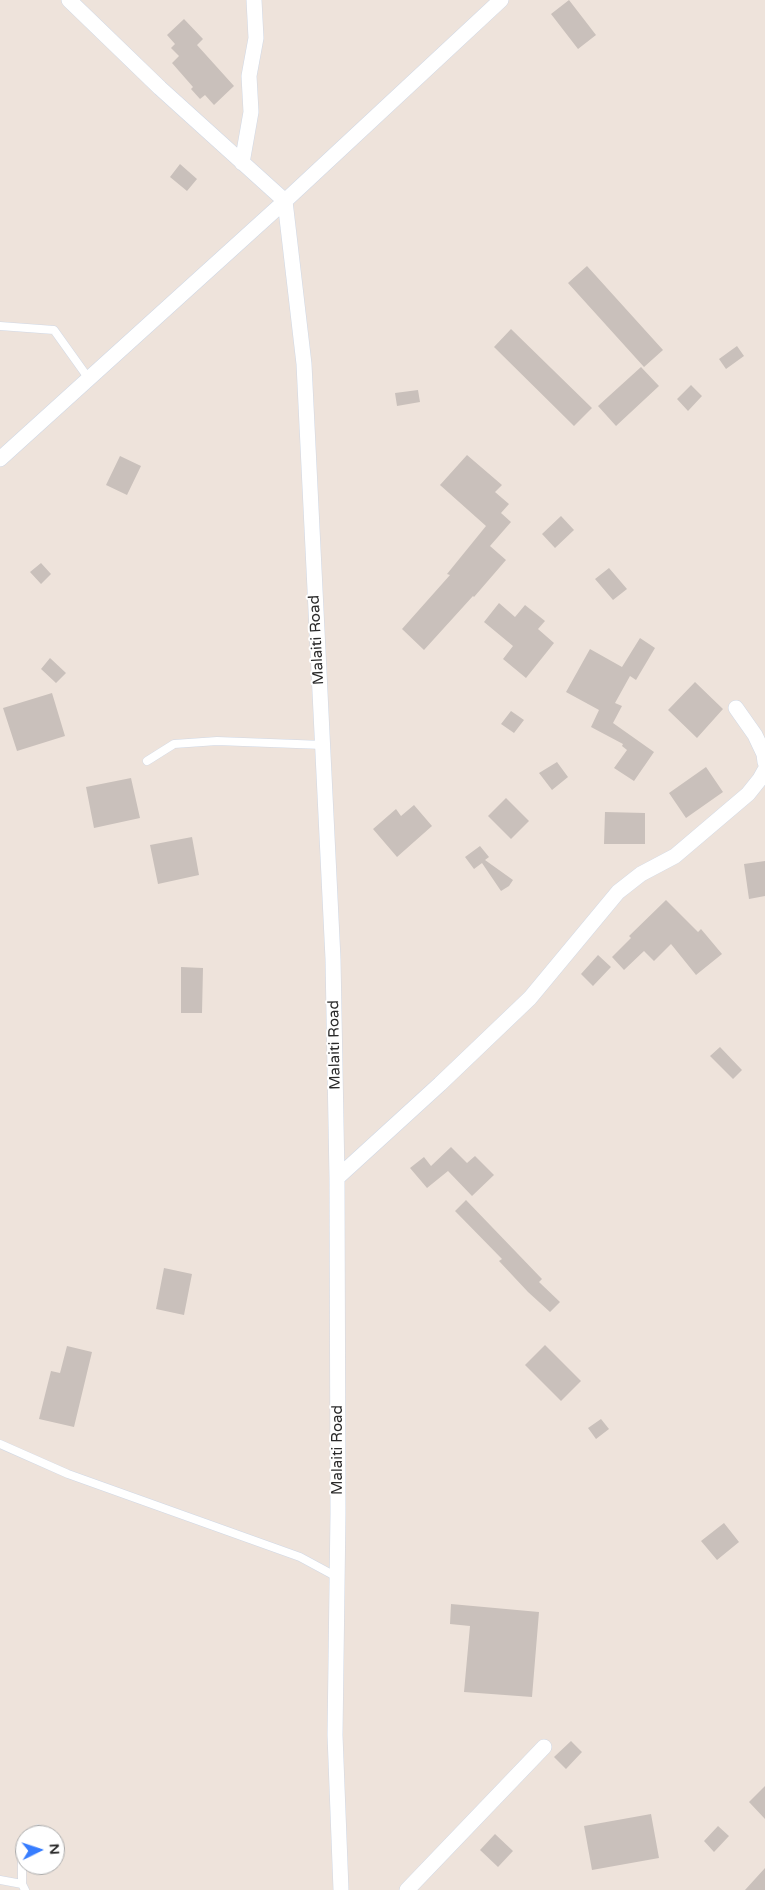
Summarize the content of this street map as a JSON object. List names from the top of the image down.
{
  "streets": {
    "street": ["Malaiti Road"]
  },
  "north": "right"
}
